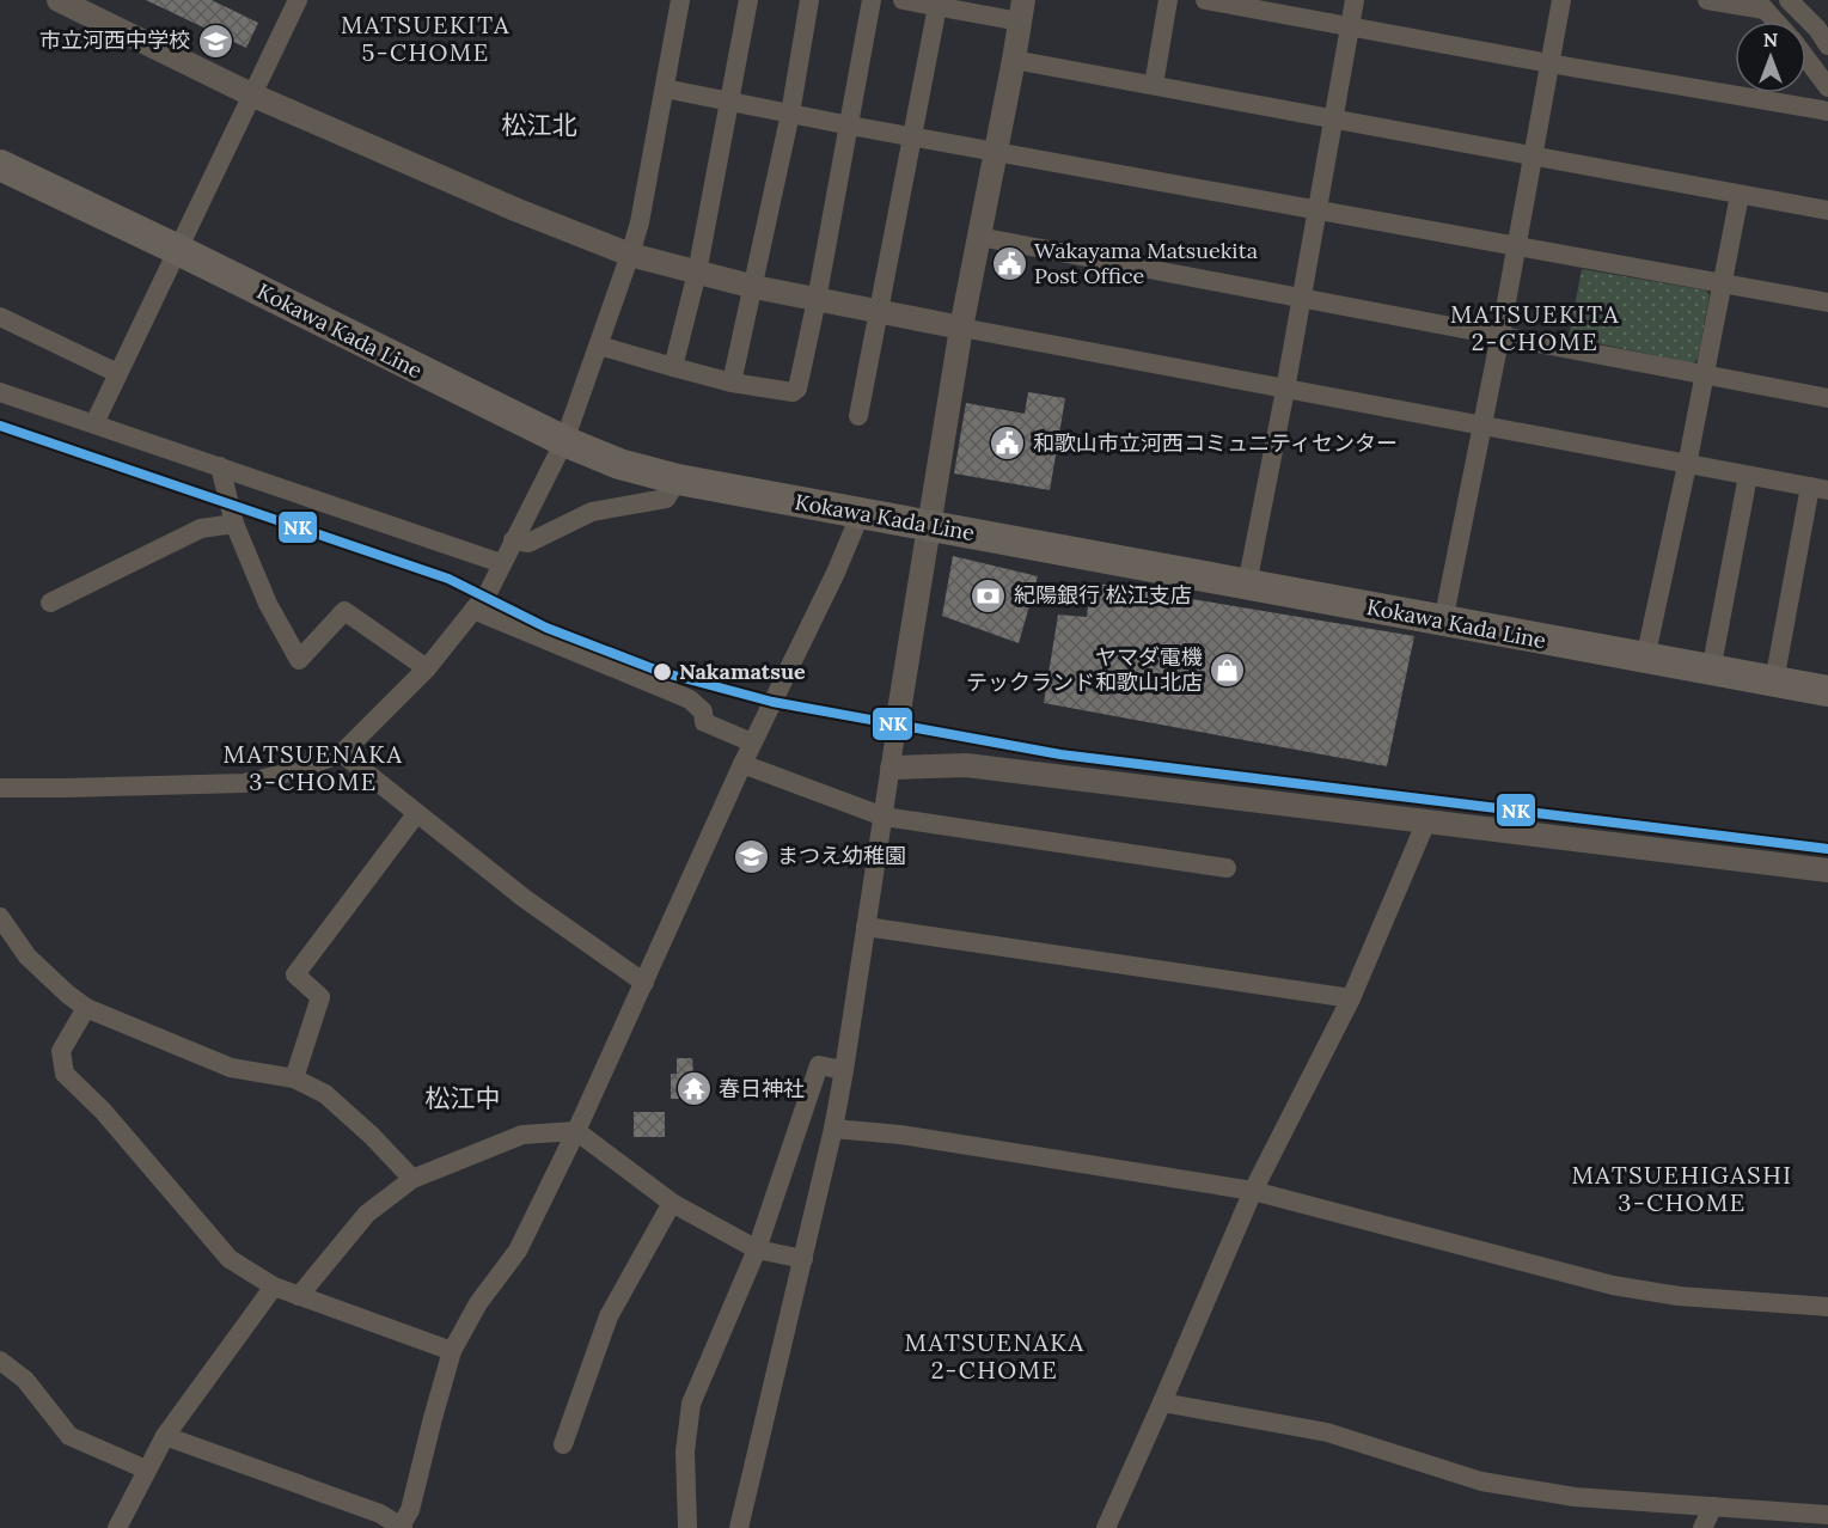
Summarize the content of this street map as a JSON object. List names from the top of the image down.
{
  "streets": {
    "main road": ["Kokawa Kada Line"]
  },
  "districts": [
    "MATSUEKITA 5-CHOME",
    "松江北",
    "MATSUEKITA 2-CHOME",
    "MATSUENAKA 3-CHOME",
    "松江中",
    "MATSUEHIGASHI 3-CHOME",
    "MATSUENAKA 2-CHOME"
  ],
  "places": {
    "school or university": ["市立河西中学校", "まつえ幼稚園"],
    "public building": ["Wakayama Matsuekita Post Office", "和歌山市立河西コミュニティセンター"],
    "bank": ["紀陽銀行 松江支店"],
    "shop": ["ヤマダ電機 テックランド和歌山北店"],
    "other": ["Nakamatsue"],
    "temple": ["春日神社"]
  },
  "lines": ["transit line NK"],
  "north": "top"
}
